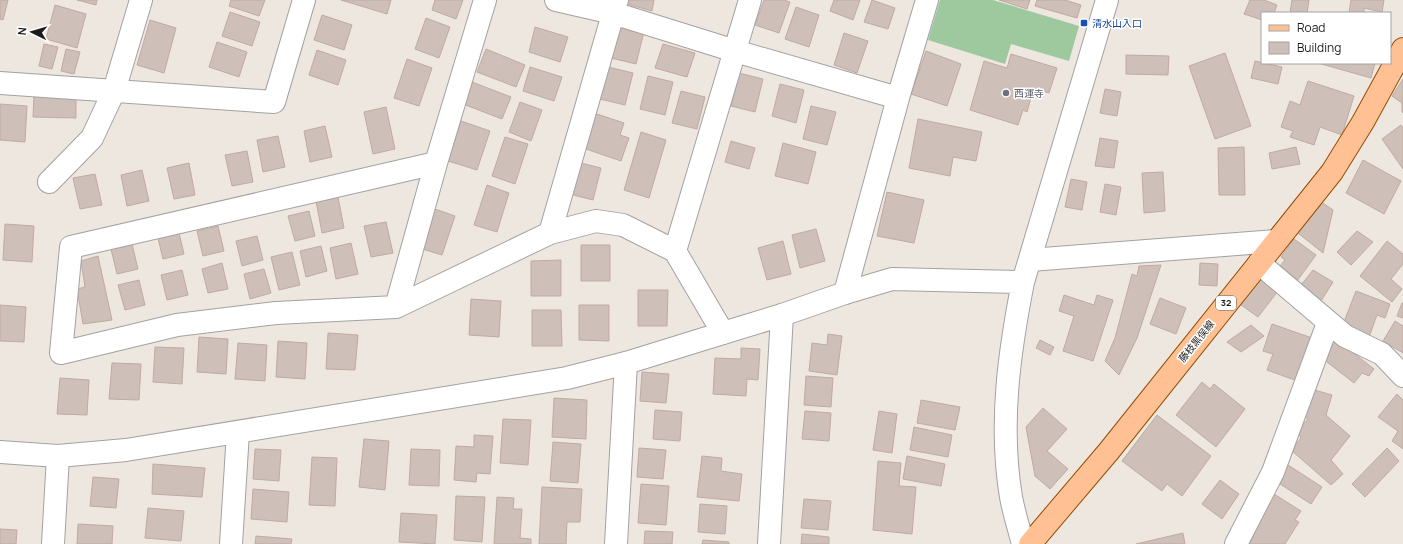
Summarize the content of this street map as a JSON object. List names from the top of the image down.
{
  "streets": {
    "main road": ["32", "藤枝黒俣線"]
  },
  "places": {
    "transit": ["清水山入口"],
    "other": ["西運寺"]
  },
  "legend": ["Road", "Building"],
  "north": "left"
}
